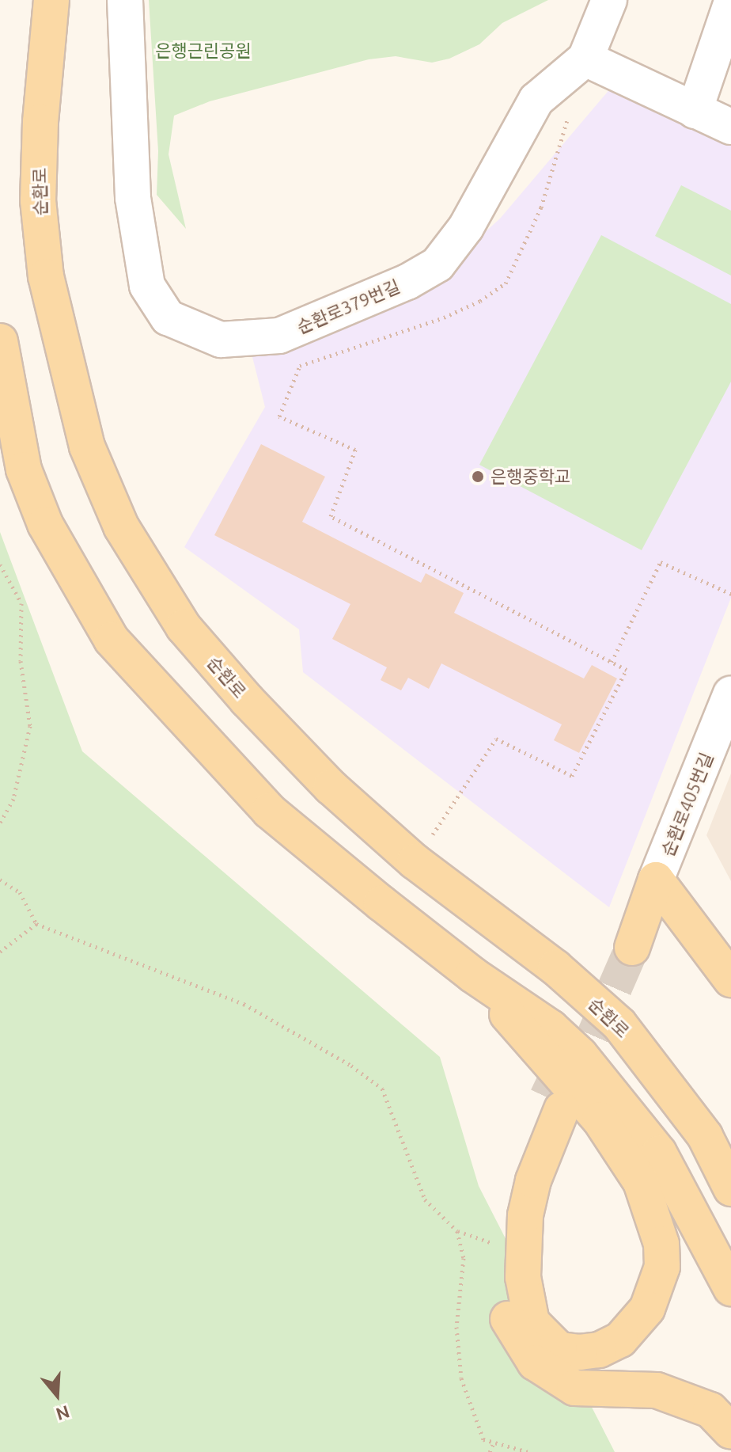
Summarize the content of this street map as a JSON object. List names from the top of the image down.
{
  "streets": {
    "main road": ["순환로"],
    "street": ["순환로379번길", "순환로405번길"]
  },
  "parks": ["은행근린공원"],
  "places": ["은행중학교"],
  "north": "bottom"
}
